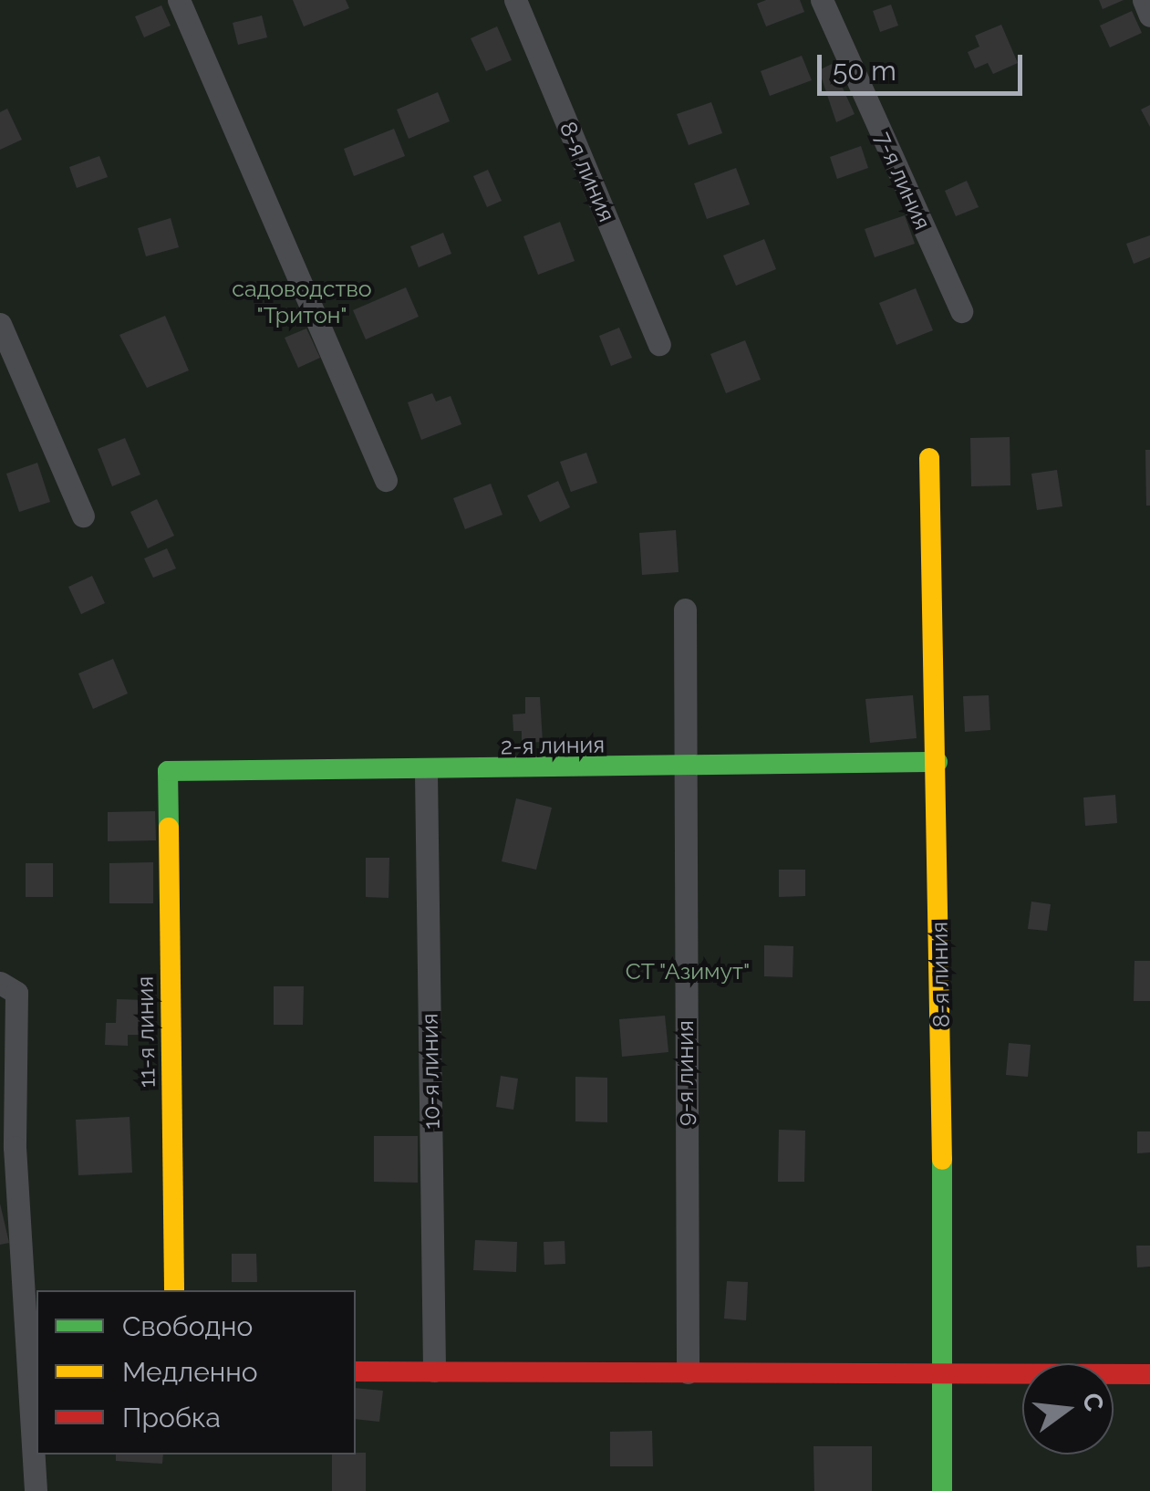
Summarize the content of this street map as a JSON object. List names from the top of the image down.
{
  "streets": {
    "street": [
      "8-я линия",
      "7-я линия",
      "2-я линия",
      "11-я линия",
      "10-я линия",
      "9-я линия"
    ]
  },
  "crossings": [
    ["8-я линия", "2-я линия"],
    ["2-я линия", "11-я линия"],
    ["2-я линия", "10-я линия"],
    ["2-я линия", "9-я линия"]
  ],
  "parks": ["садоводство \"Тритон\"", "СТ \"Азимут\""],
  "legend": ["Свободно", "Медленно", "Пробка"],
  "scale_bar": "50 m",
  "north": "right"
}
